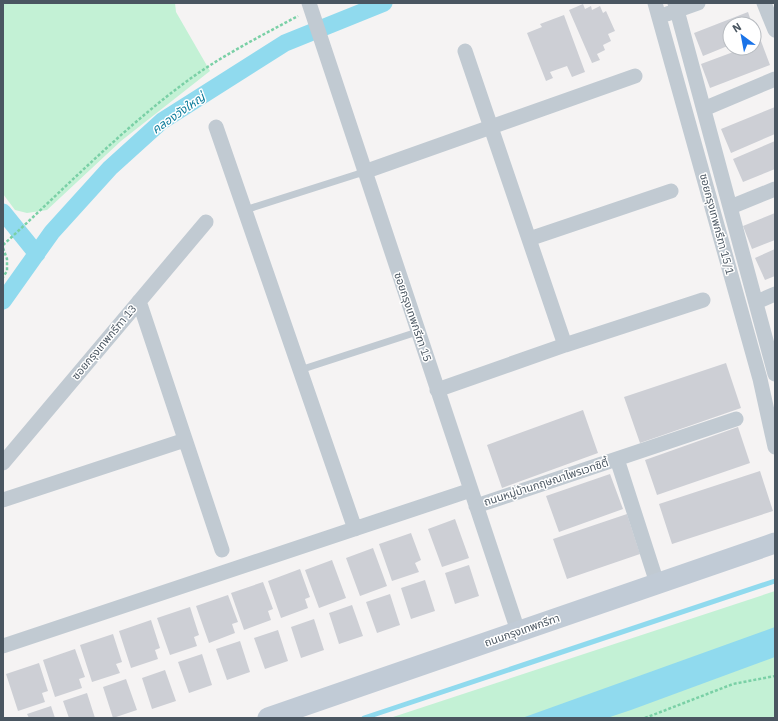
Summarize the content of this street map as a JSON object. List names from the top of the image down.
{
  "streets": {
    "main road": ["ถนนกรุงเทพกรีฑา"],
    "street": [
      "ซอยกรุงเทพกรีฑา 15/1",
      "ซอยกรุงเทพกรีฑา 15",
      "ซอยกรุงเทพกรีฑา 13",
      "ถนนหมู่บ้านกฤษณาไพรเวทซิตี้"
    ]
  },
  "crossings": [
    ["ซอยกรุงเทพกรีฑา 15", "ถนนหมู่บ้านกฤษณาไพรเวทซิตี้"],
    ["ซอยกรุงเทพกรีฑา 15", "ถนนกรุงเทพกรีฑา"],
    ["ถนนหมู่บ้านกฤษณาไพรเวทซิตี้", "ถนนกรุงเทพกรีฑา"]
  ],
  "water": ["คลองวังใหญ่"],
  "north": "top left"
}
